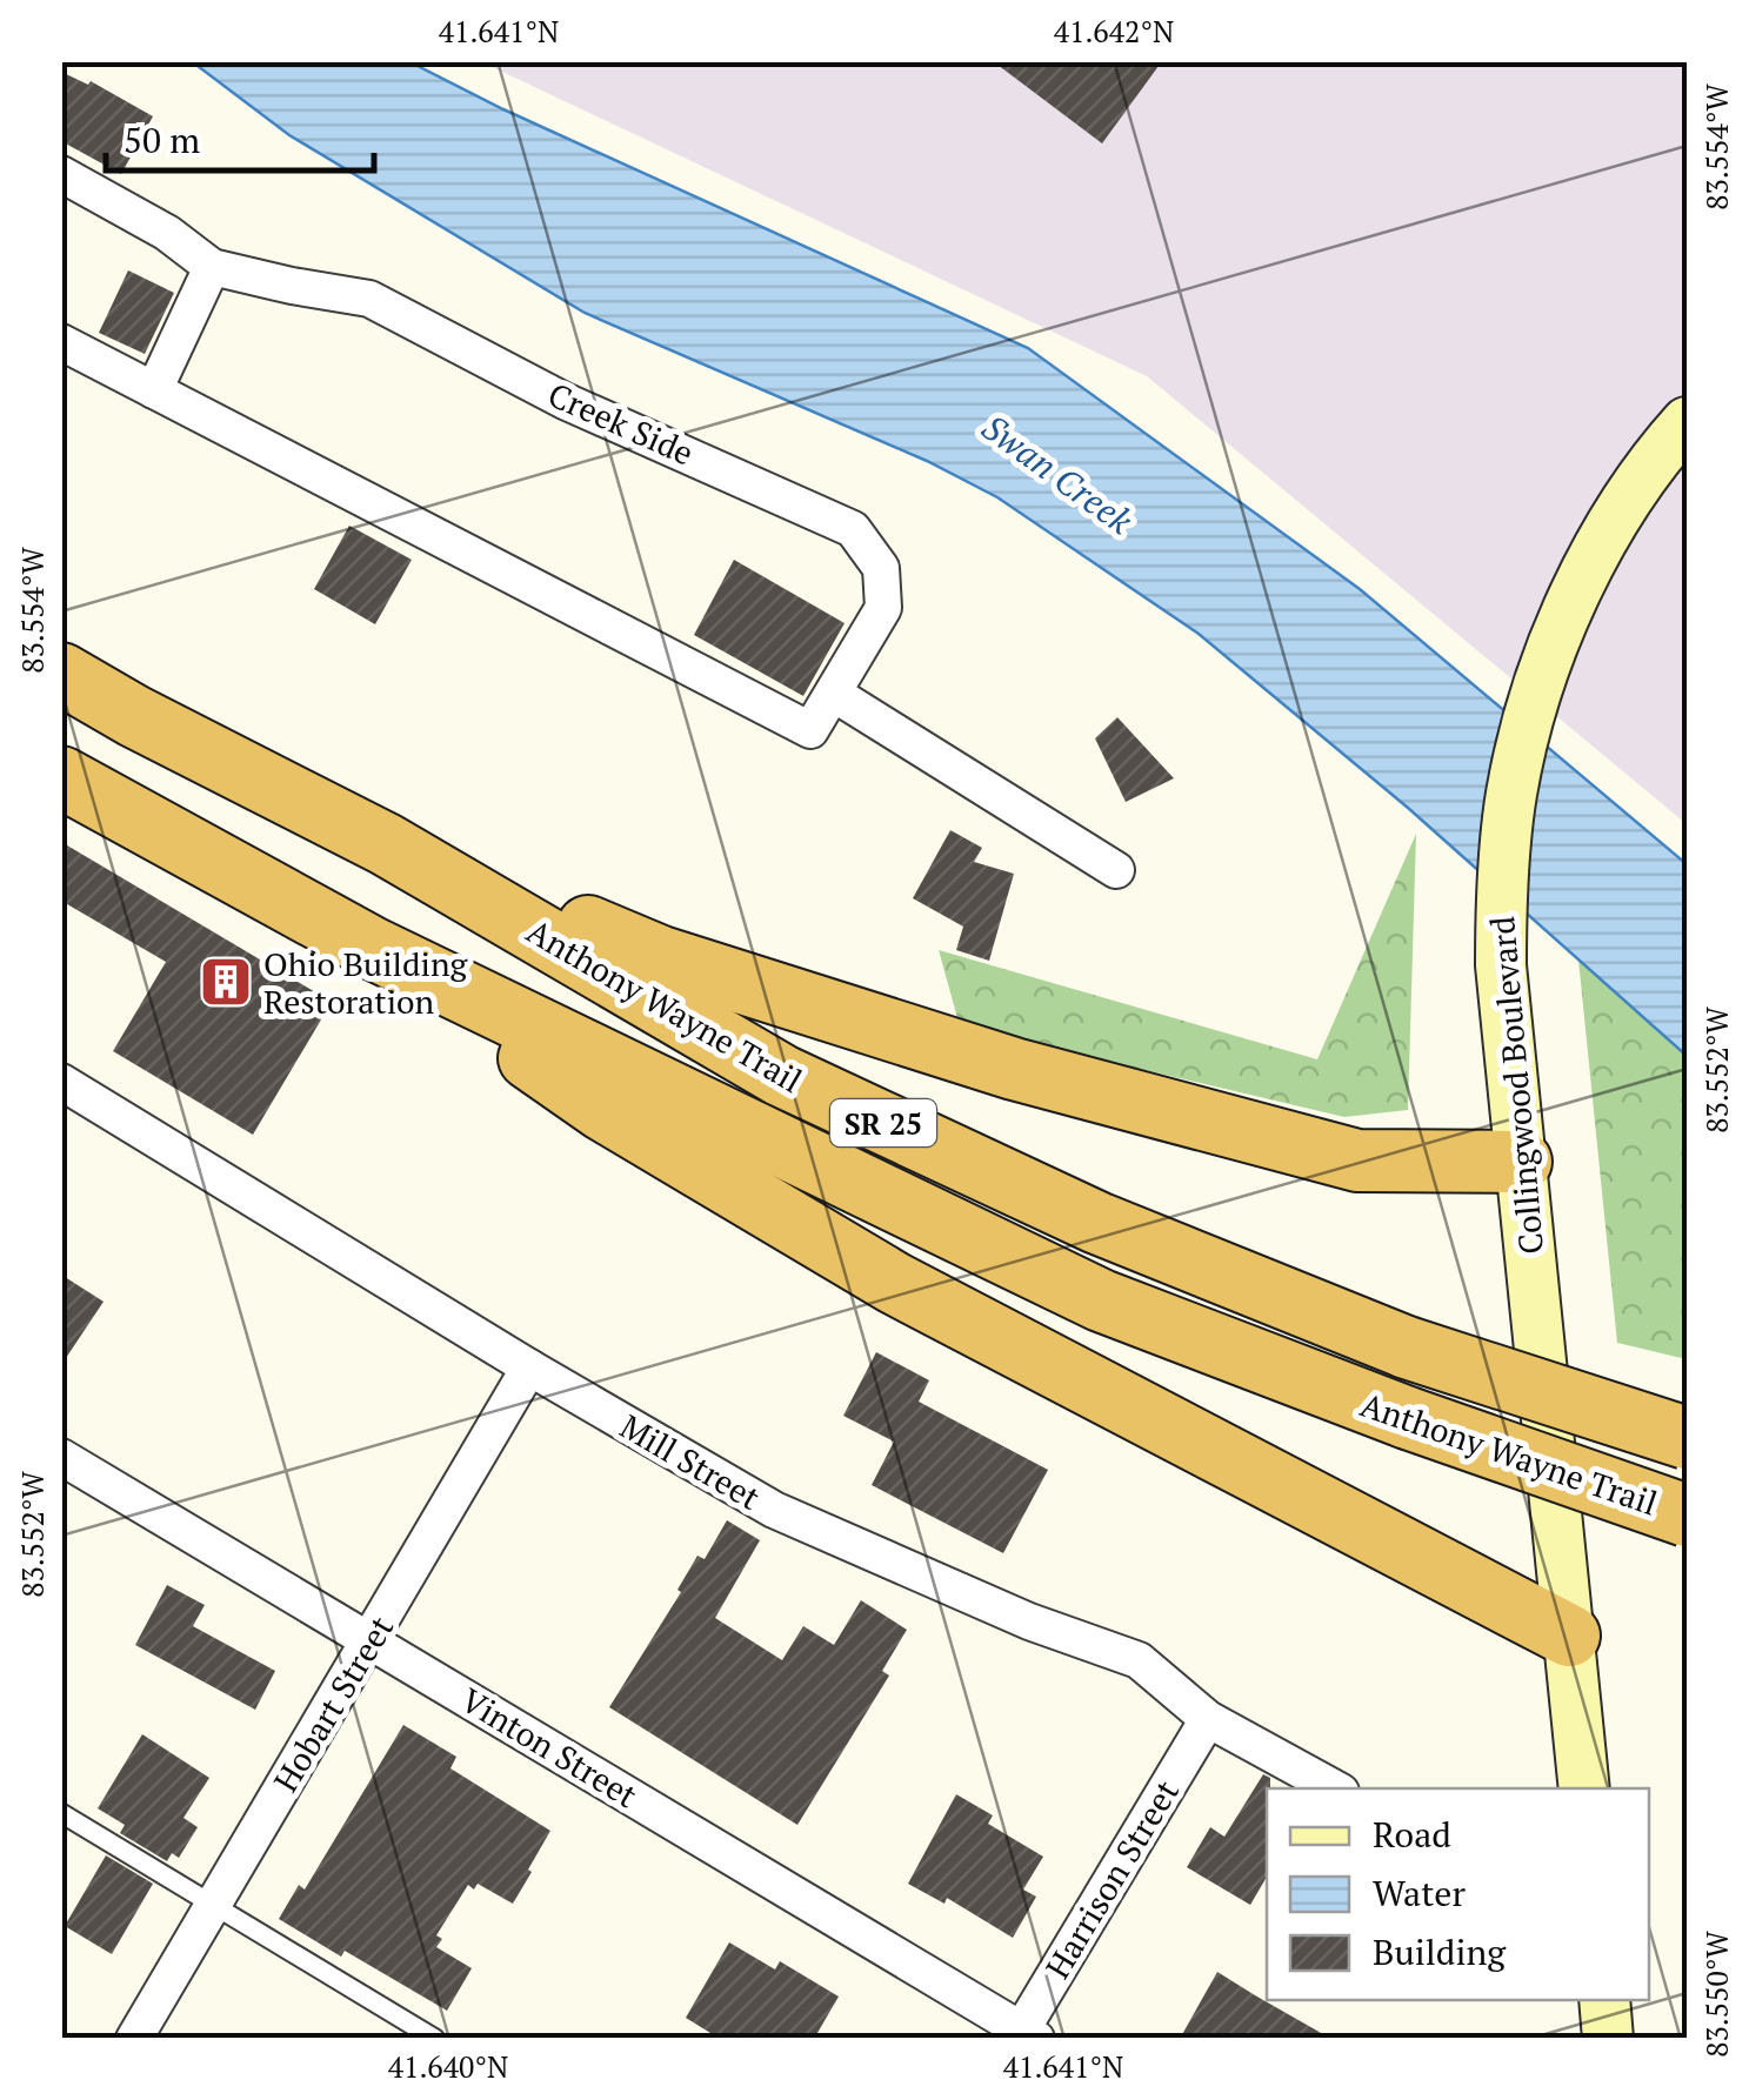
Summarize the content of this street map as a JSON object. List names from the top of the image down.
{
  "streets": {
    "highway": ["Anthony Wayne Trail", "SR 25"],
    "main road": ["Collingwood Boulevard"],
    "street": [
      "Creek Side",
      "Mill Street",
      "Hobart Street",
      "Vinton Street",
      "Harrison Street"
    ]
  },
  "crossings": [
    ["Mill Street", "Hobart Street"],
    ["Mill Street", "Harrison Street"],
    ["Hobart Street", "Vinton Street"],
    ["Vinton Street", "Harrison Street"]
  ],
  "water": ["Swan Creek"],
  "places": {
    "building": ["Ohio Building Restoration"]
  },
  "legend": ["Road", "Water", "Building"],
  "scale_bar": "50 m",
  "coordinates": [
    "41.641°N",
    "41.642°N",
    "83.554°W",
    "83.552°W",
    "83.550°W",
    "41.640°N"
  ]
}
